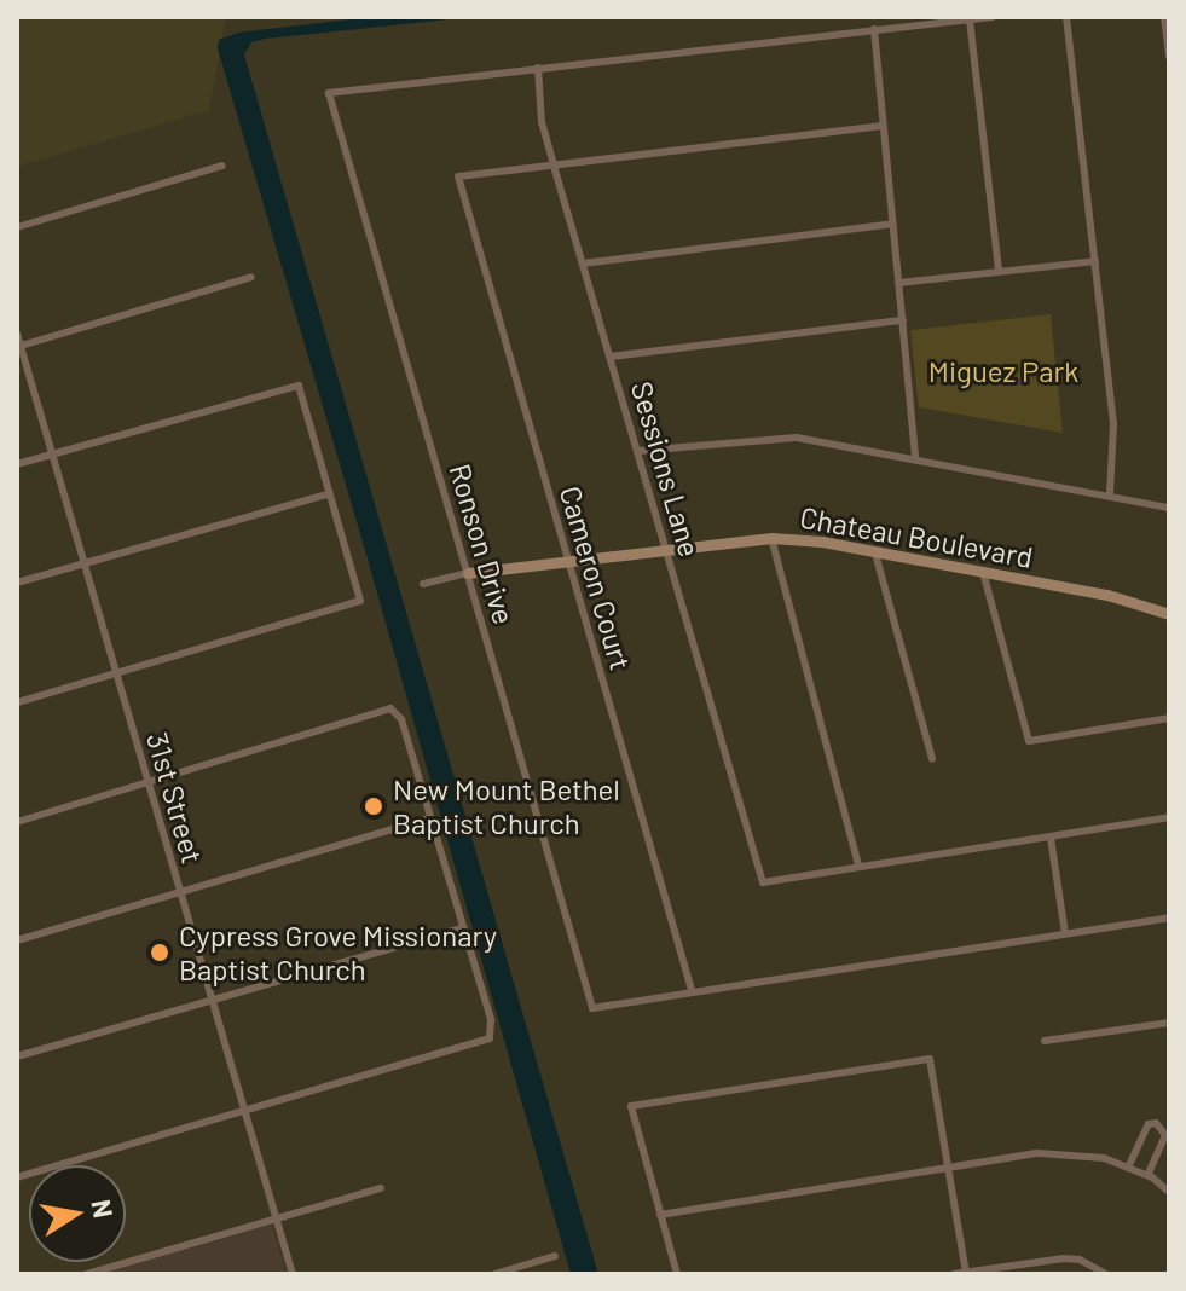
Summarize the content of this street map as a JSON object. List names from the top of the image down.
{
  "streets": {
    "street": [
      "Sessions Lane",
      "Chateau Boulevard",
      "Ronson Drive",
      "Cameron Court",
      "31st Street"
    ]
  },
  "crossings": [
    ["Sessions Lane", "Chateau Boulevard"],
    ["Sessions Lane", "Ronson Drive"],
    ["Sessions Lane", "Cameron Court"],
    ["Chateau Boulevard", "Ronson Drive"],
    ["Chateau Boulevard", "Cameron Court"],
    ["Ronson Drive", "Cameron Court"]
  ],
  "parks": ["Miguez Park"],
  "places": ["New Mount Bethel Baptist Church", "Cypress Grove Missionary Baptist Church"],
  "north": "right"
}
